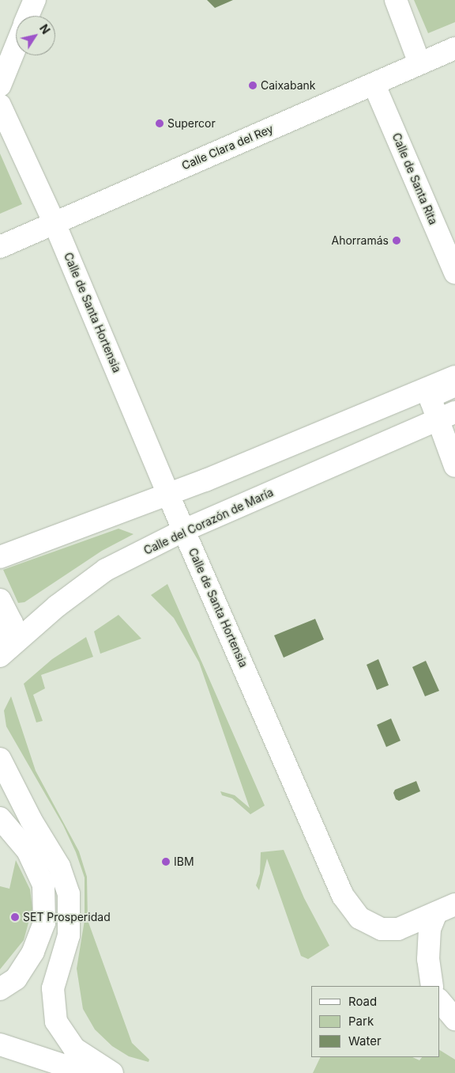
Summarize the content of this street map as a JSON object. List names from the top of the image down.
{
  "streets": {
    "street": [
      "Calle Clara del Rey",
      "Calle de Santa Rita",
      "Calle de Santa Hortensia",
      "Calle del Corazón de María"
    ]
  },
  "crossings": [
    ["Calle Clara del Rey", "Calle de Santa Rita"],
    ["Calle Clara del Rey", "Calle de Santa Hortensia"],
    ["Calle de Santa Hortensia", "Calle del Corazón de María"]
  ],
  "places": [
    "Caixabank",
    "Supercor",
    "Ahorramás",
    "IBM",
    "SET Prosperidad"
  ],
  "legend": ["Road", "Park", "Water"],
  "north": "top right"
}
